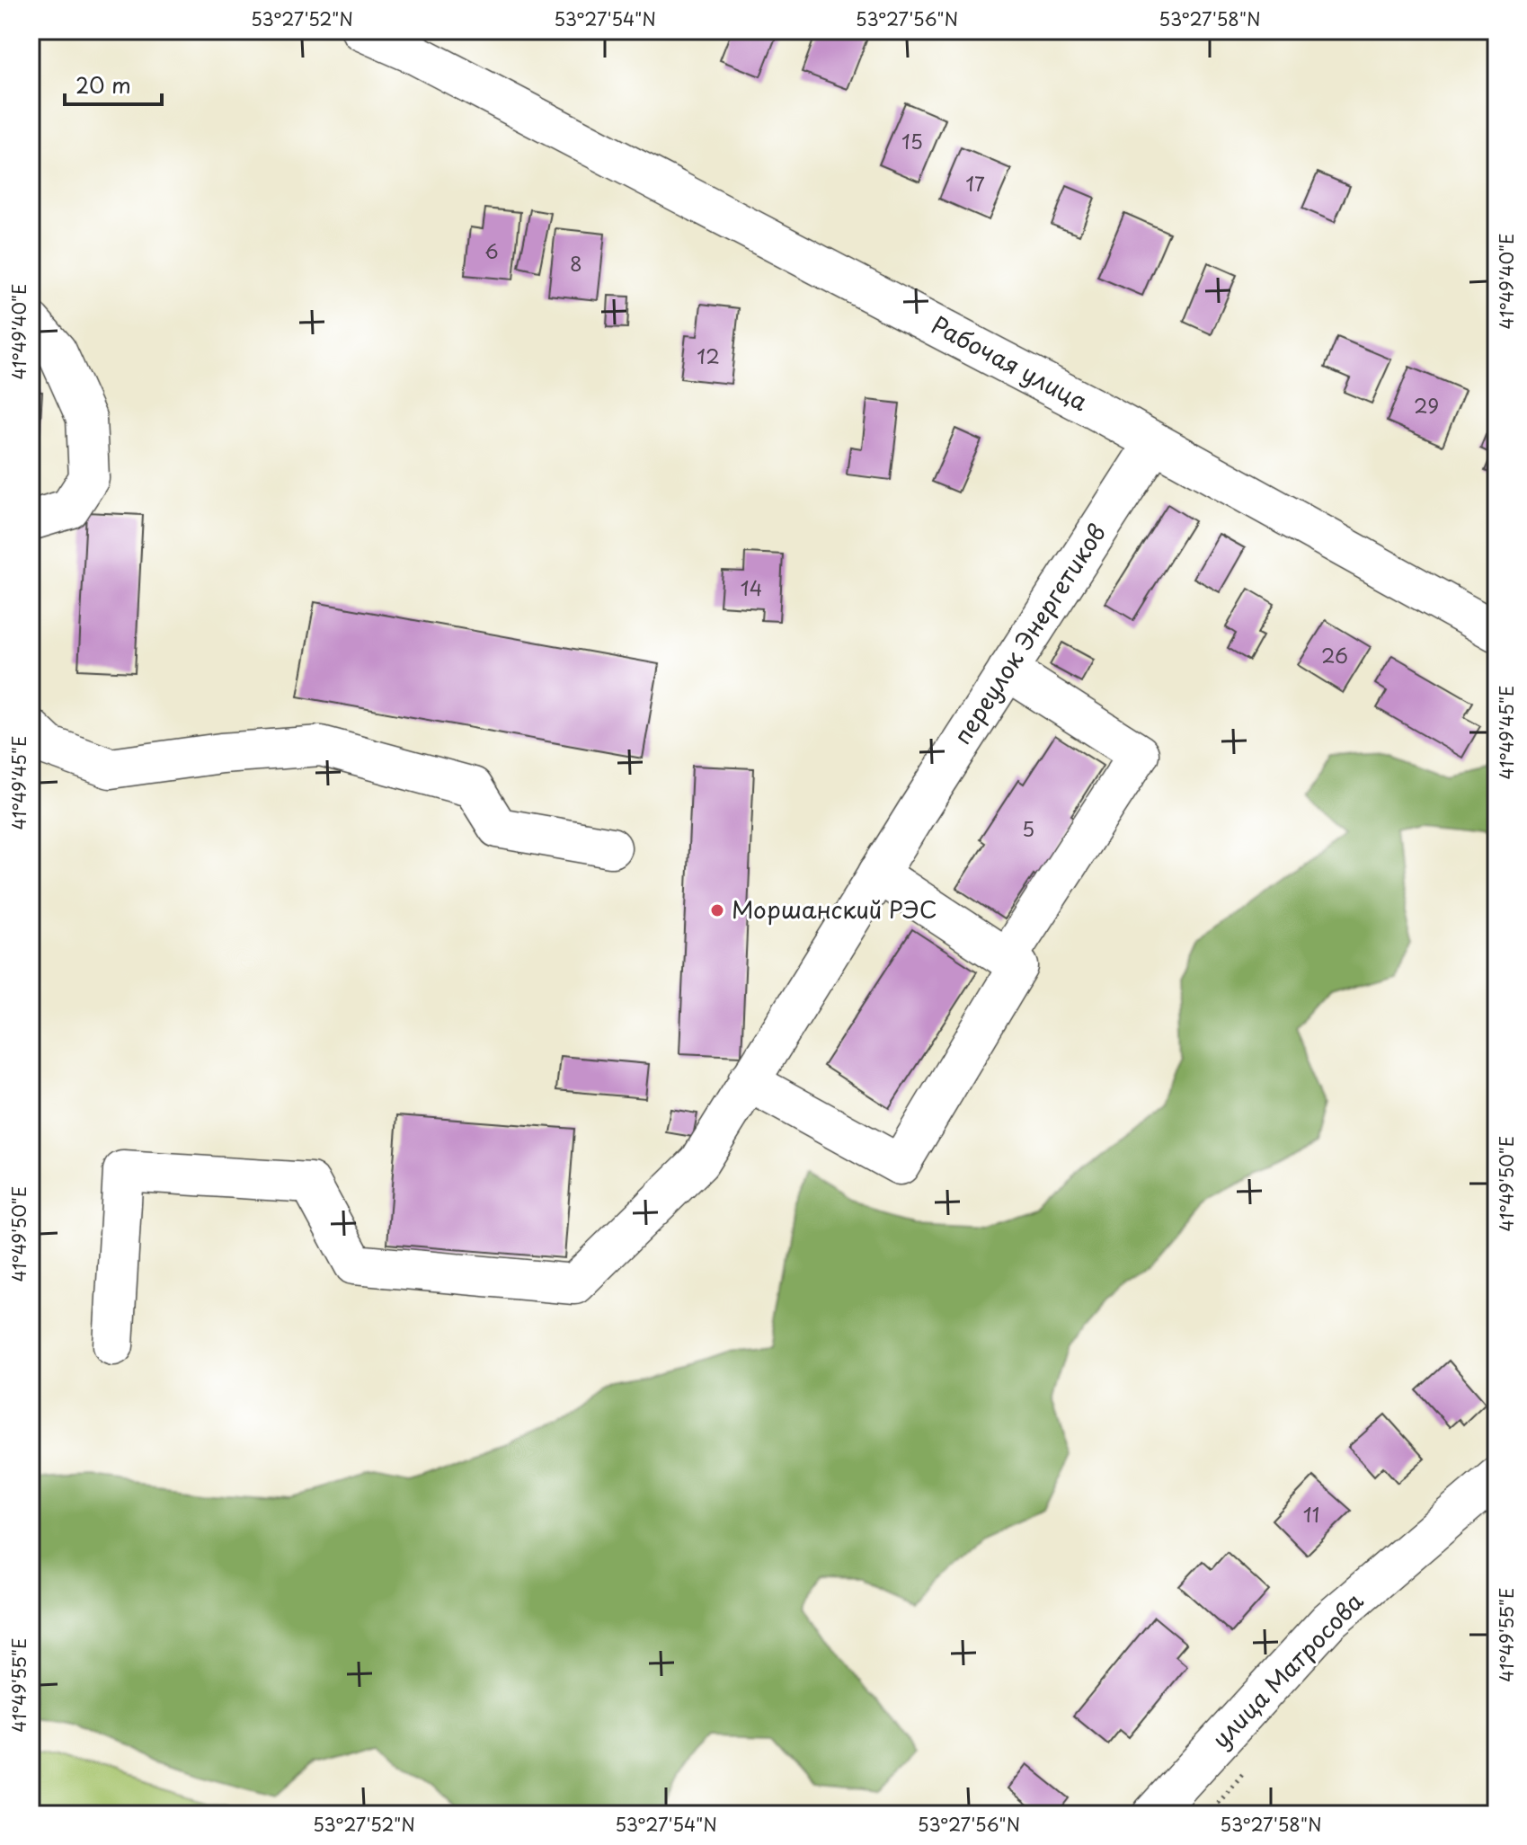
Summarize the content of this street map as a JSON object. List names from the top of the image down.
{
  "streets": {
    "street": ["Рабочая улица", "переулок Энергетиков", "улица Матросова"]
  },
  "crossings": [
    ["Рабочая улица", "переулок Энергетиков"]
  ],
  "places": ["Моршанский РЭС"],
  "house_numbers": [
    "15",
    "17",
    "6",
    "8",
    "12",
    "29",
    "14",
    "26",
    "5",
    "11"
  ],
  "scale_bar": "20 m",
  "coordinates": [
    "53°27'52\"N",
    "53°27'54\"N",
    "53°27'56\"N",
    "53°27'58\"N",
    "41°49'40\"E",
    "41°49'45\"E",
    "41°49'50\"E",
    "41°49'55\"E"
  ]
}
